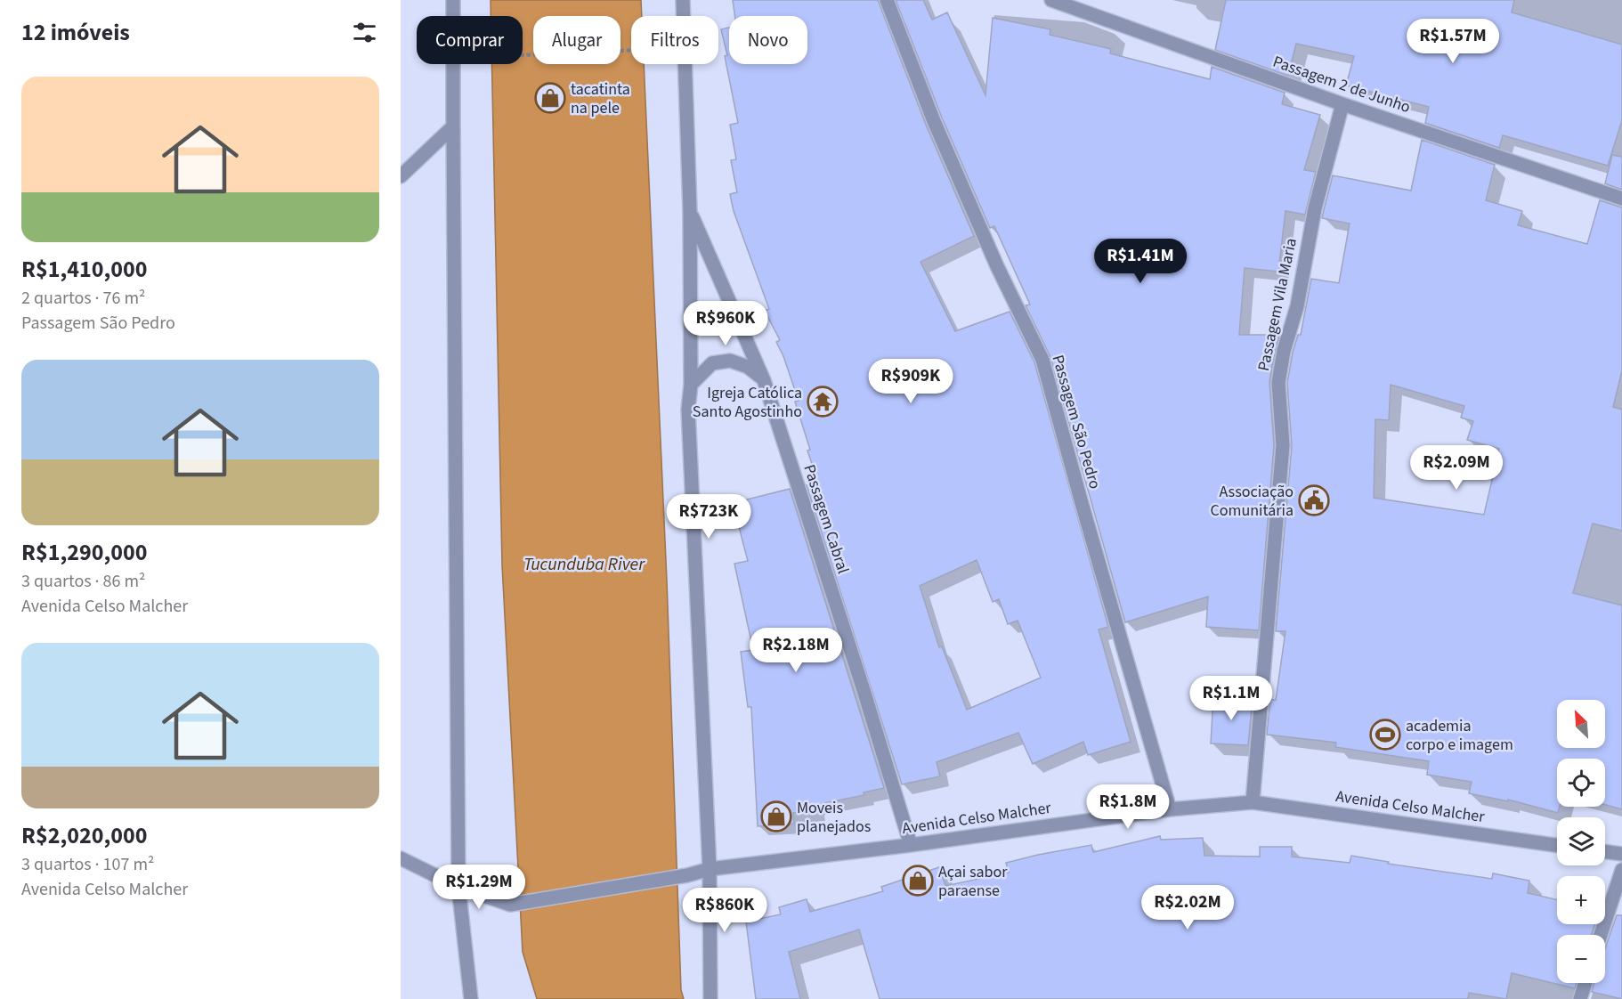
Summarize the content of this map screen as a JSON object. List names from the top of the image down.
{
  "streets": {
    "street": [
      "Passagem 2 de Junho",
      "Passagem Vila Maria",
      "Passagem São Pedro",
      "Passagem Cabral",
      "Avenida Celso Malcher"
    ]
  },
  "crossings": [
    ["Passagem 2 de Junho", "Passagem Vila Maria"],
    ["Passagem Vila Maria", "Avenida Celso Malcher"],
    ["Passagem São Pedro", "Avenida Celso Malcher"],
    ["Passagem Cabral", "Avenida Celso Malcher"]
  ],
  "water": ["Tucunduba River"],
  "places": {
    "shop": ["tacatinta na pele", "Moveis planejados", "Açai sabor paraense"],
    "temple": ["Igreja Católica Santo Agostinho"],
    "public building": ["Associação Comunitária"],
    "sports": ["academia corpo e imagem"]
  },
  "north": "top left",
  "page": {
    "heading": "12 imóveis",
    "chip": [
      "Comprar",
      "Alugar",
      "Filtros",
      "Novo"
    ],
    "price": [
      "R$1.57M",
      "R$1.41M",
      "R$960K",
      "R$909K",
      "R$2.09M",
      "R$723K",
      "R$2.18M",
      "R$1.1M",
      "R$1.8M",
      "R$1.29M",
      "R$2.02M",
      "R$860K"
    ],
    "list": [
      {
        "name": "R$1,410,000",
        "note": "2 quartos · 76 m² · Passagem São Pedro"
      },
      {
        "name": "R$1,290,000",
        "note": "3 quartos · 86 m² · Avenida Celso Malcher"
      },
      {
        "name": "R$2,020,000",
        "note": "3 quartos · 107 m² · Avenida Celso Malcher"
      }
    ],
    "map_buttons": ["+", "−"]
  }
}
